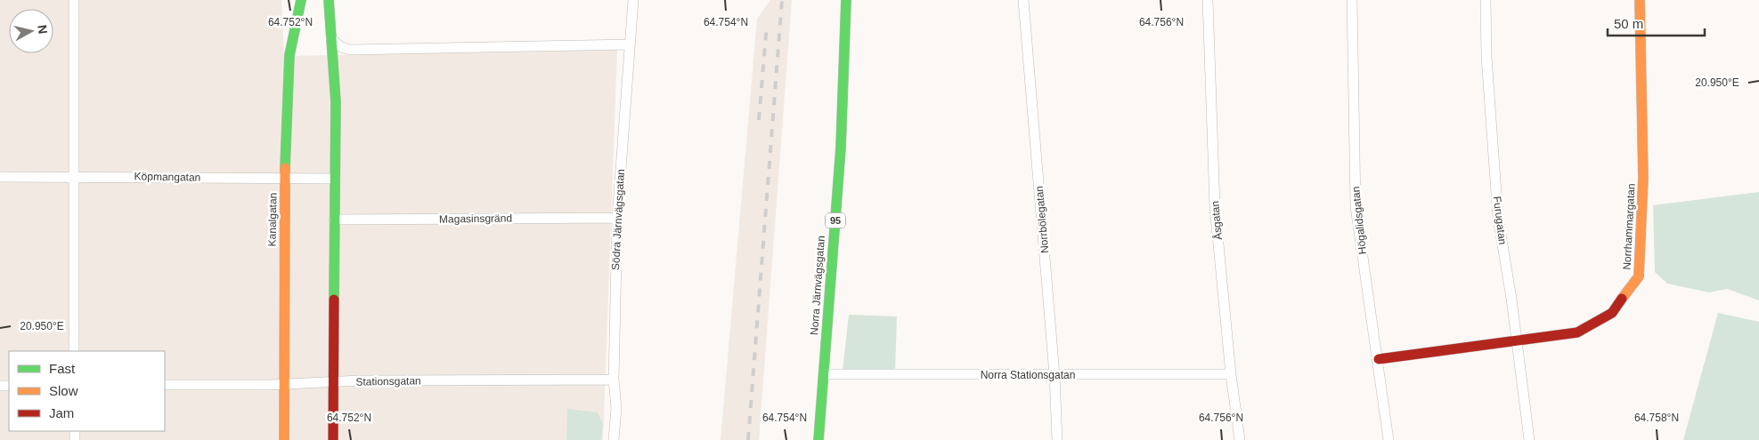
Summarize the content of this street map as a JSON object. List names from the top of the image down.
{
  "streets": {
    "main road": [
      "Kanalgatan",
      "95",
      "Norrhammargatan",
      "Norra Järnvägsgatan"
    ],
    "street": [
      "Köpmangatan",
      "Magasinsgränd",
      "Södra Järnvägsgatan",
      "Norrbölegatan",
      "Åsgatan",
      "Högalidsgatan",
      "Furugatan",
      "Norra Stationsgatan",
      "Stationsgatan"
    ]
  },
  "crossings": [
    ["Köpmangatan", "Kanalgatan"],
    ["Magasinsgränd", "Södra Järnvägsgatan"],
    ["Kanalgatan", "Stationsgatan"],
    ["Södra Järnvägsgatan", "Stationsgatan"],
    ["Norrbölegatan", "Norra Stationsgatan"],
    ["Åsgatan", "Norra Stationsgatan"],
    ["Högalidsgatan", "Norrhammargatan"],
    ["Furugatan", "Norrhammargatan"],
    ["Norra Järnvägsgatan", "Norra Stationsgatan"]
  ],
  "legend": ["Fast", "Slow", "Jam"],
  "scale_bar": "50 m",
  "north": "right",
  "coordinates": [
    "64.752°N",
    "64.754°N",
    "64.756°N",
    "20.950°E",
    "64.758°N"
  ]
}
